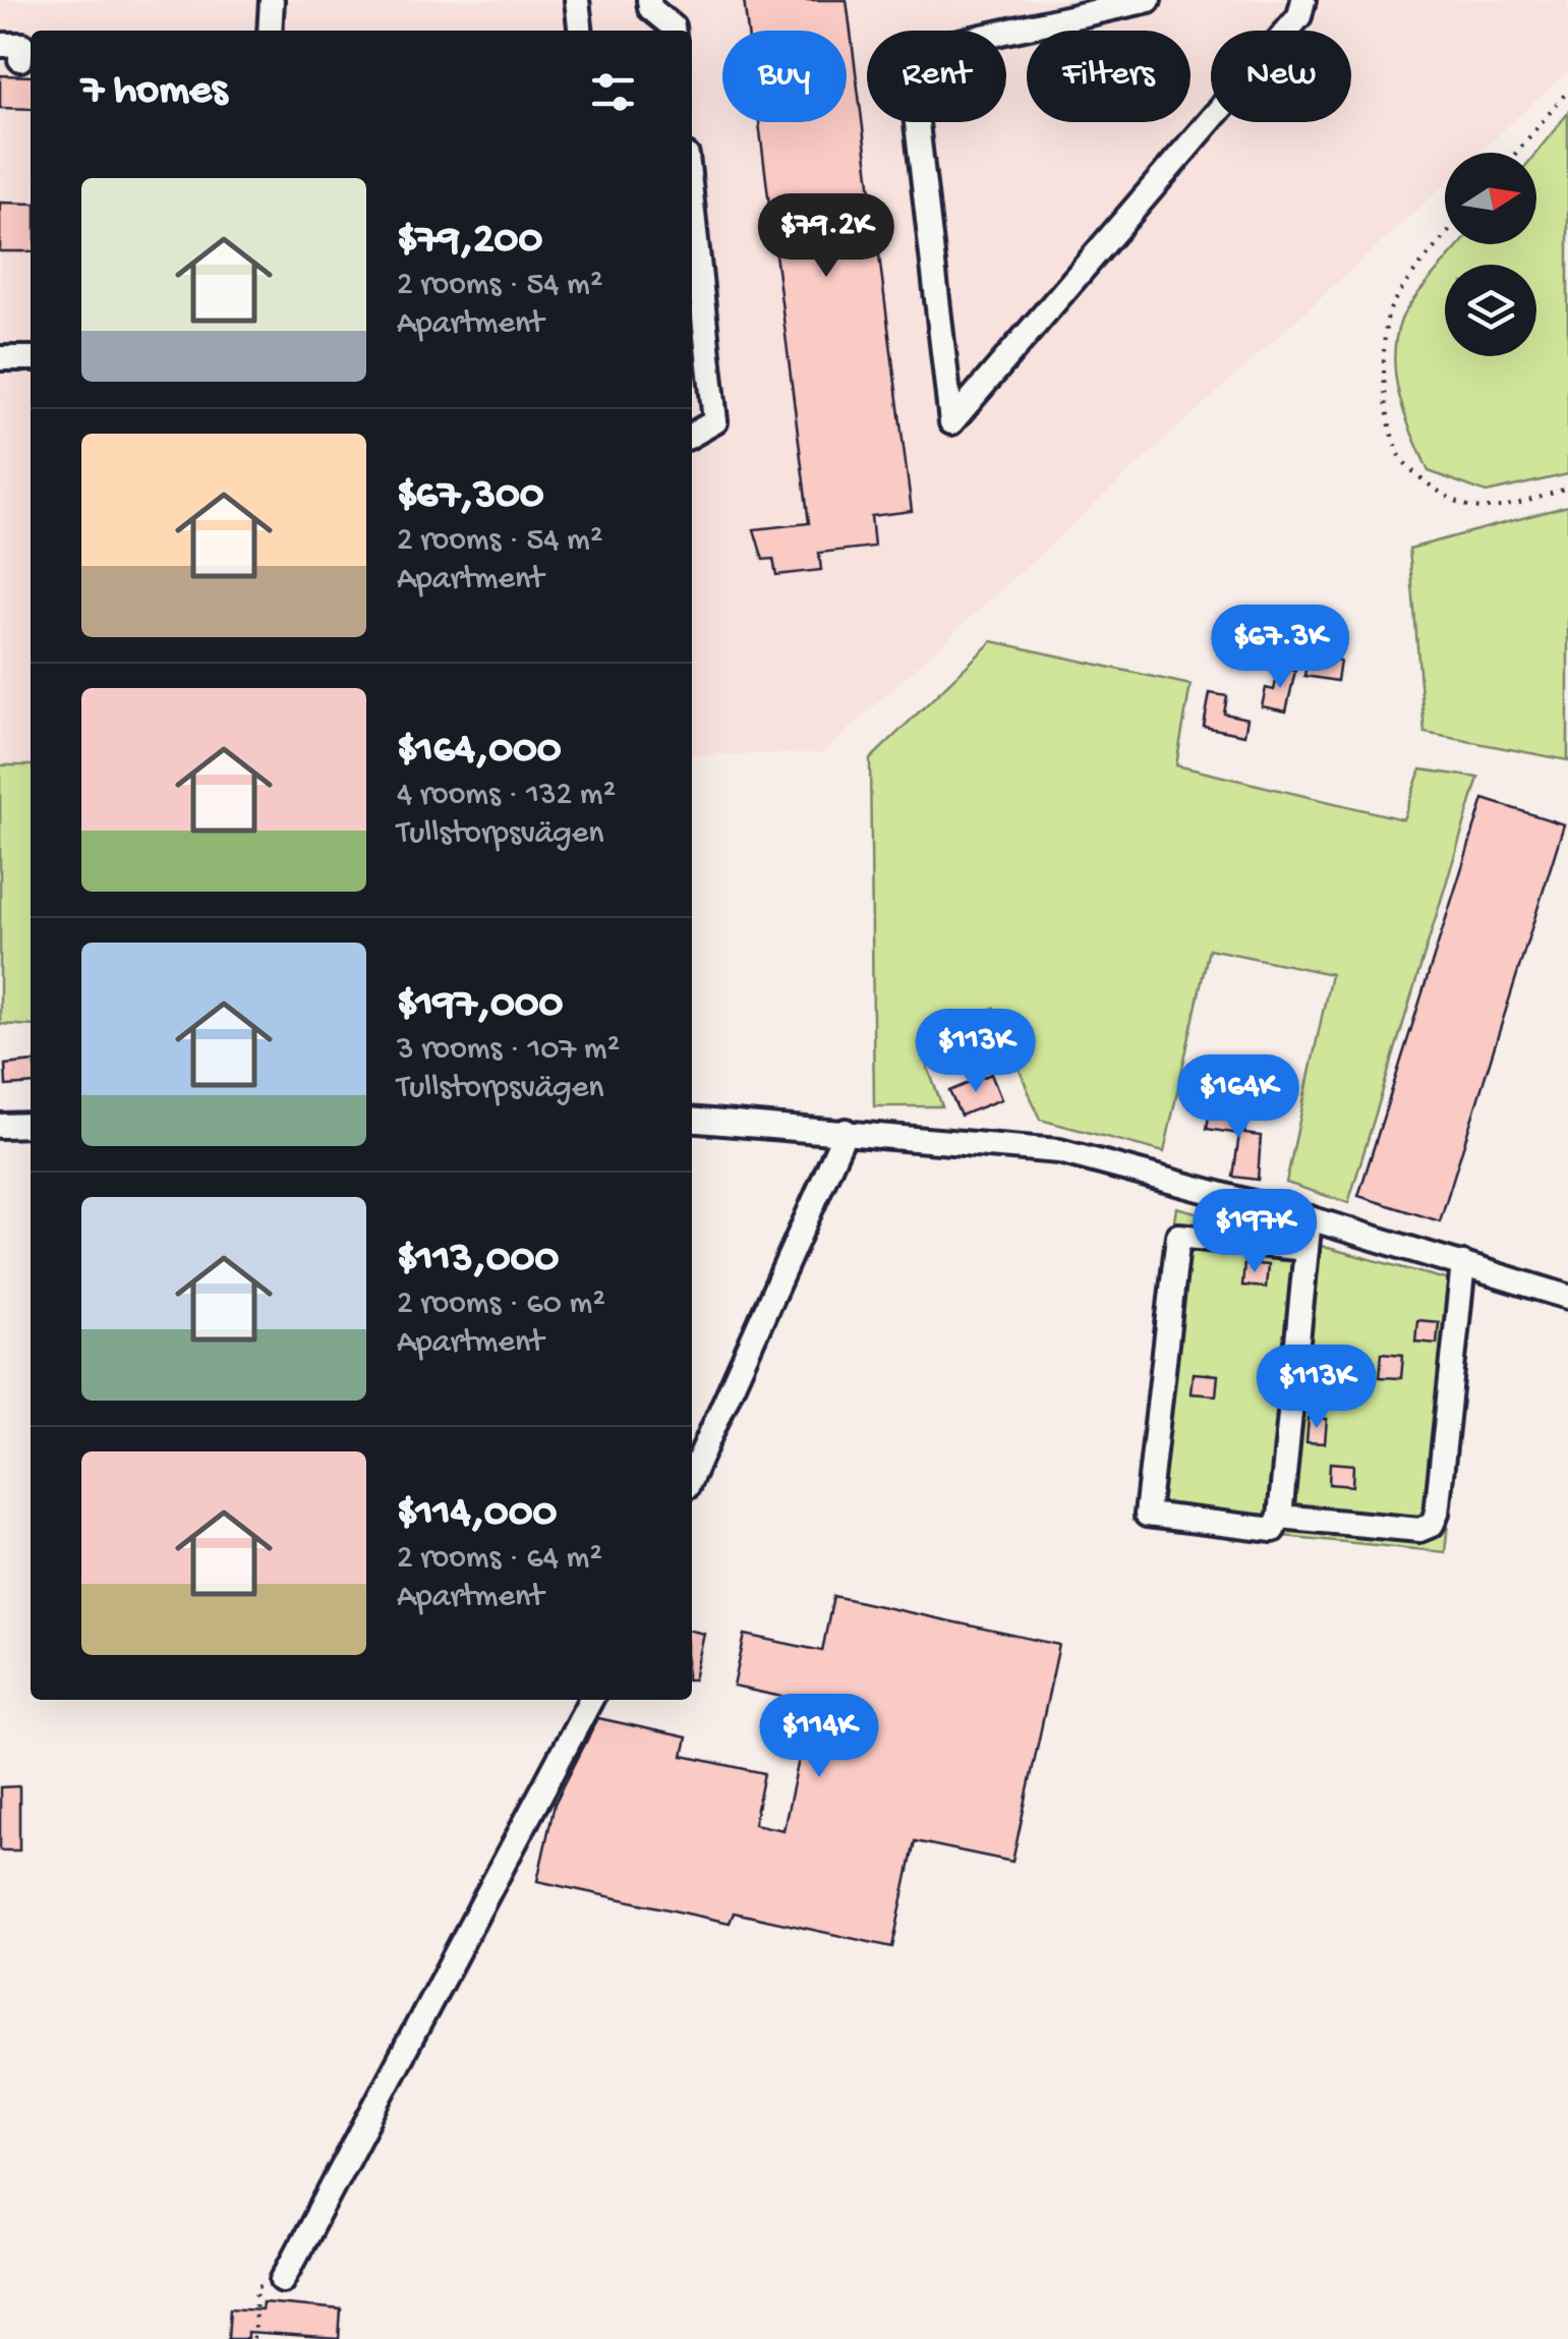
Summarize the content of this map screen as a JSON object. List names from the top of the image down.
{
  "north": "right",
  "page": {
    "chip": [
      "Buy",
      "Rent",
      "Filters",
      "New"
    ],
    "heading": "7 homes",
    "list": [
      {
        "name": "$79,200",
        "note": "2 rooms · 54 m² · Apartment"
      },
      {
        "name": "$67,300",
        "note": "2 rooms · 54 m² · Apartment"
      },
      {
        "name": "$164,000",
        "note": "4 rooms · 132 m² · Tullstorpsvägen"
      },
      {
        "name": "$197,000",
        "note": "3 rooms · 107 m² · Tullstorpsvägen"
      },
      {
        "name": "$113,000",
        "note": "2 rooms · 60 m² · Apartment"
      },
      {
        "name": "$114,000",
        "note": "2 rooms · 64 m² · Apartment"
      }
    ],
    "price": [
      "$79.2K",
      "$67.3K",
      "$113K",
      "$164K",
      "$197K",
      "$113K",
      "$114K"
    ]
  }
}
